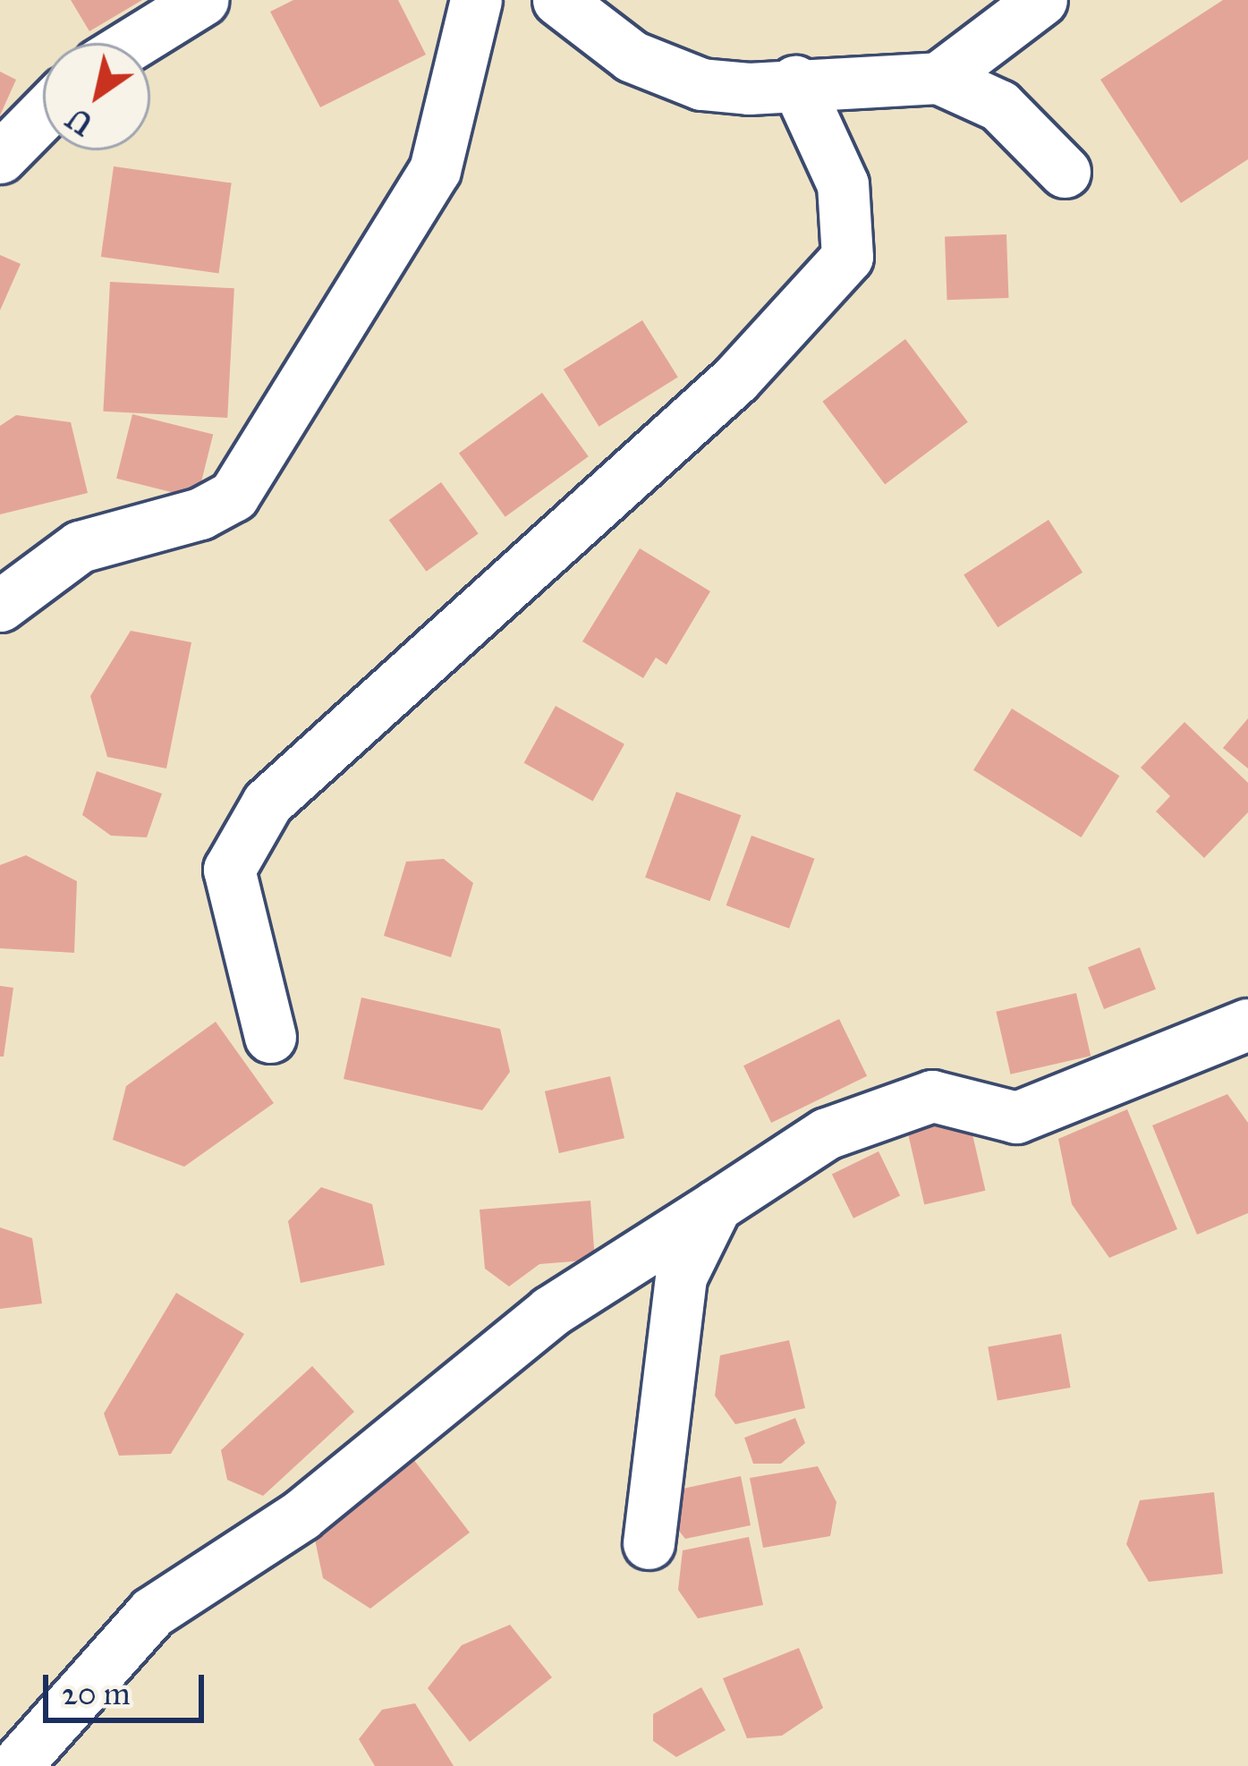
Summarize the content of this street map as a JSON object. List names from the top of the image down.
{
  "scale_bar": "20 m",
  "north": "bottom left"
}
